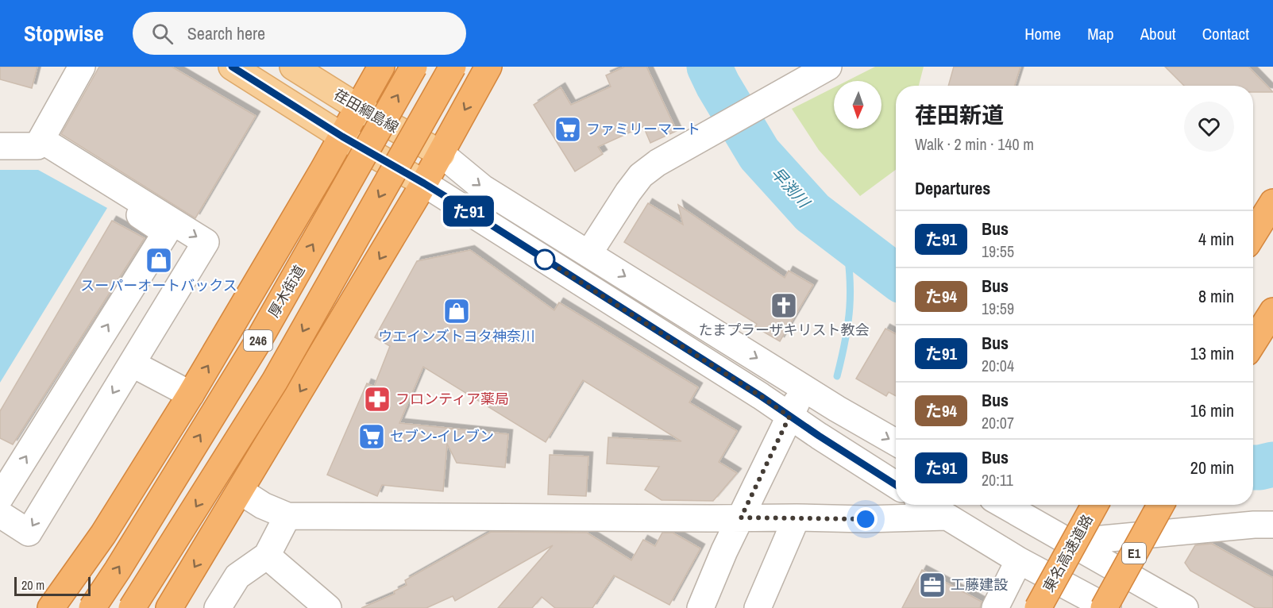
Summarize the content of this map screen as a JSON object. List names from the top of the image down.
{
  "streets": {
    "highway": [
      "厚木街道",
      "246",
      "東名高速道路",
      "E1"
    ],
    "main road": ["荏田綱島線"]
  },
  "crossings": [
    ["荏田綱島線", "246"]
  ],
  "water": ["早渕川"],
  "places": {
    "supermarket": ["ファミリーマート", "セブン-イレブン"],
    "shop": ["スーパーオートバックス", "ウエインズトヨタ神奈川"],
    "church": ["たまプラーザキリスト教会"],
    "pharmacy": ["フロンティア薬局"],
    "office": ["工藤建設"]
  },
  "lines": ["bus line た91"],
  "scale_bar": "20 m",
  "north": "bottom",
  "page": {
    "header": "Stopwise",
    "search": "Search here",
    "nav": [
      "Home",
      "Map",
      "About",
      "Contact"
    ],
    "on_map": "た91",
    "heading": [
      ["荏田新道", "Walk · 2 min · 140 m"],
      "Departures"
    ],
    "list": [
      {
        "mark": "た91",
        "name": "Bus",
        "note": "19:55",
        "value": "4 min"
      },
      {
        "mark": "た94",
        "name": "Bus",
        "note": "19:59",
        "value": "8 min"
      },
      {
        "mark": "た91",
        "name": "Bus",
        "note": "20:04",
        "value": "13 min"
      },
      {
        "mark": "た94",
        "name": "Bus",
        "note": "20:07",
        "value": "16 min"
      },
      {
        "mark": "た91",
        "name": "Bus",
        "note": "20:11",
        "value": "20 min"
      }
    ],
    "scale": "20 m"
  }
}
